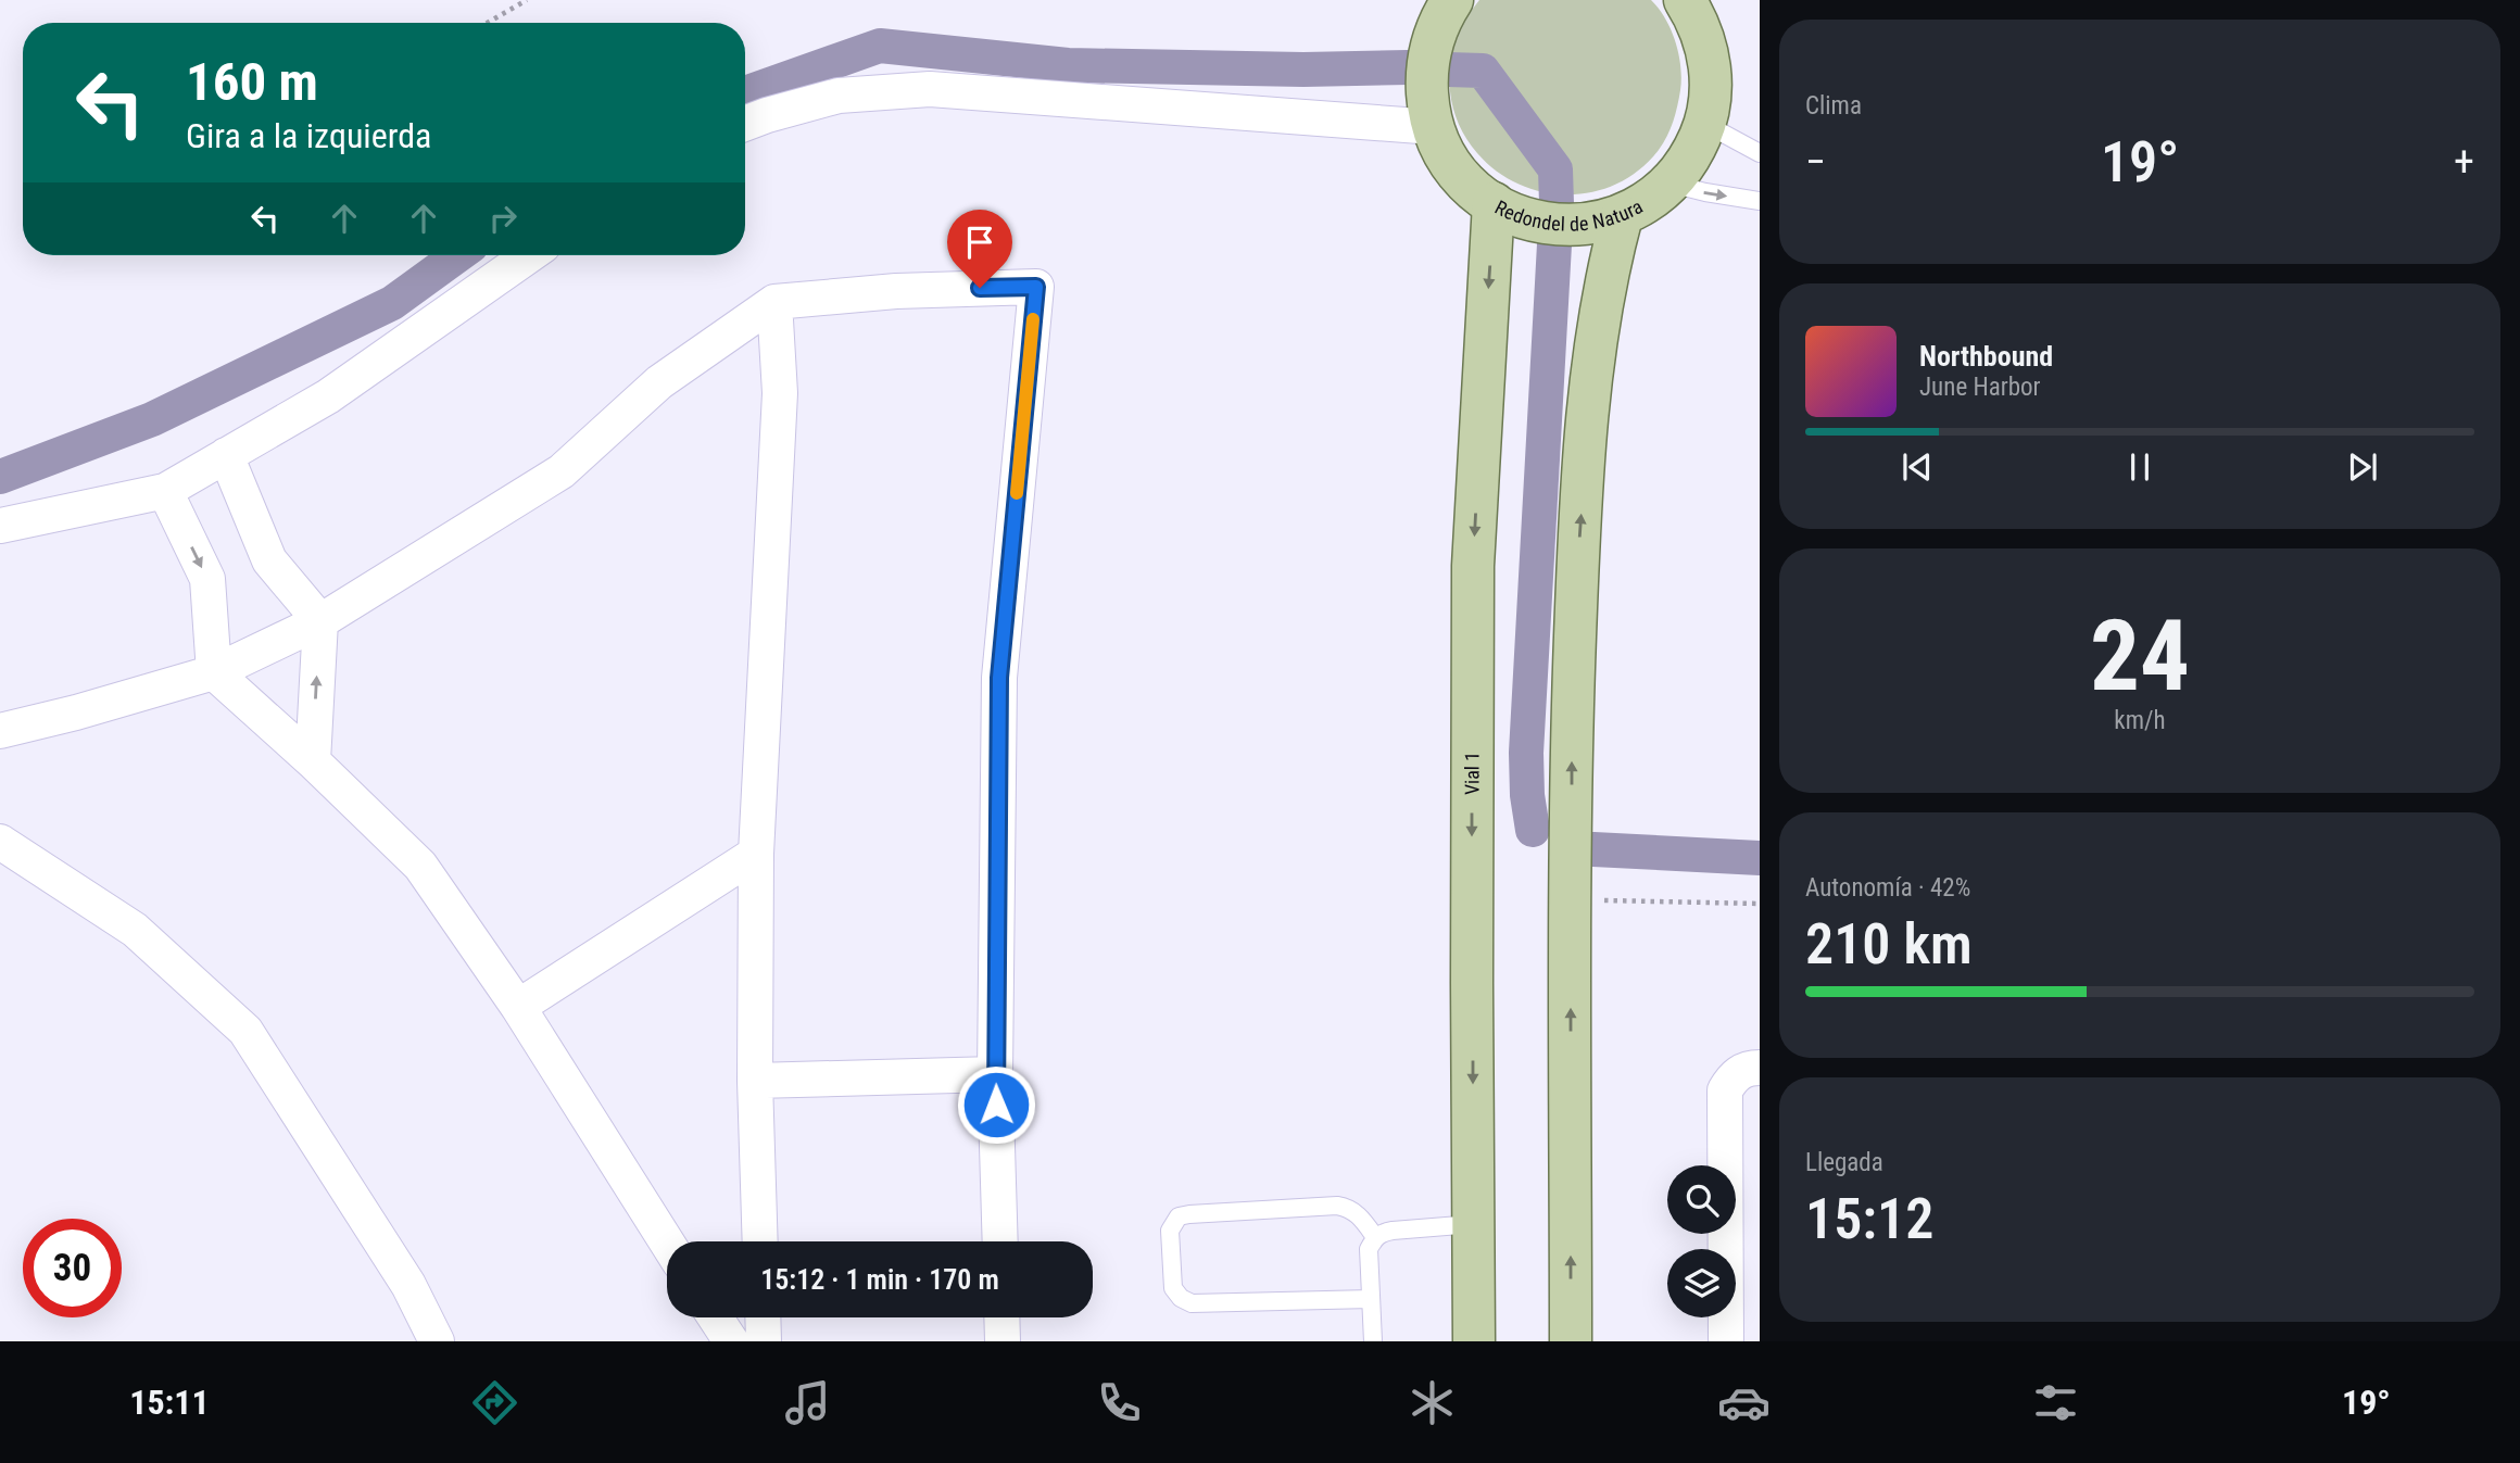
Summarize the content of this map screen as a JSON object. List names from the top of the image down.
{
  "streets": {
    "main road": ["Redondel de Natura", "Vial 1"]
  },
  "crossings": [
    ["Redondel de Natura", "Vial 1"]
  ],
  "page": {
    "tile": [
      "Clima",
      ["24", "km/h"],
      ["Autonomía · 42%", "210 km"],
      ["Llegada", "15:12"]
    ],
    "turn": ["160 m", "Gira a la izquierda"],
    "heat": ["−", "19°", "+"],
    "song": ["Northbound", "June Harbor"],
    "limit": "30",
    "trip": "15:12 · 1 min · 170 m",
    "tabs": ["15:11", "19°"]
  }
}
